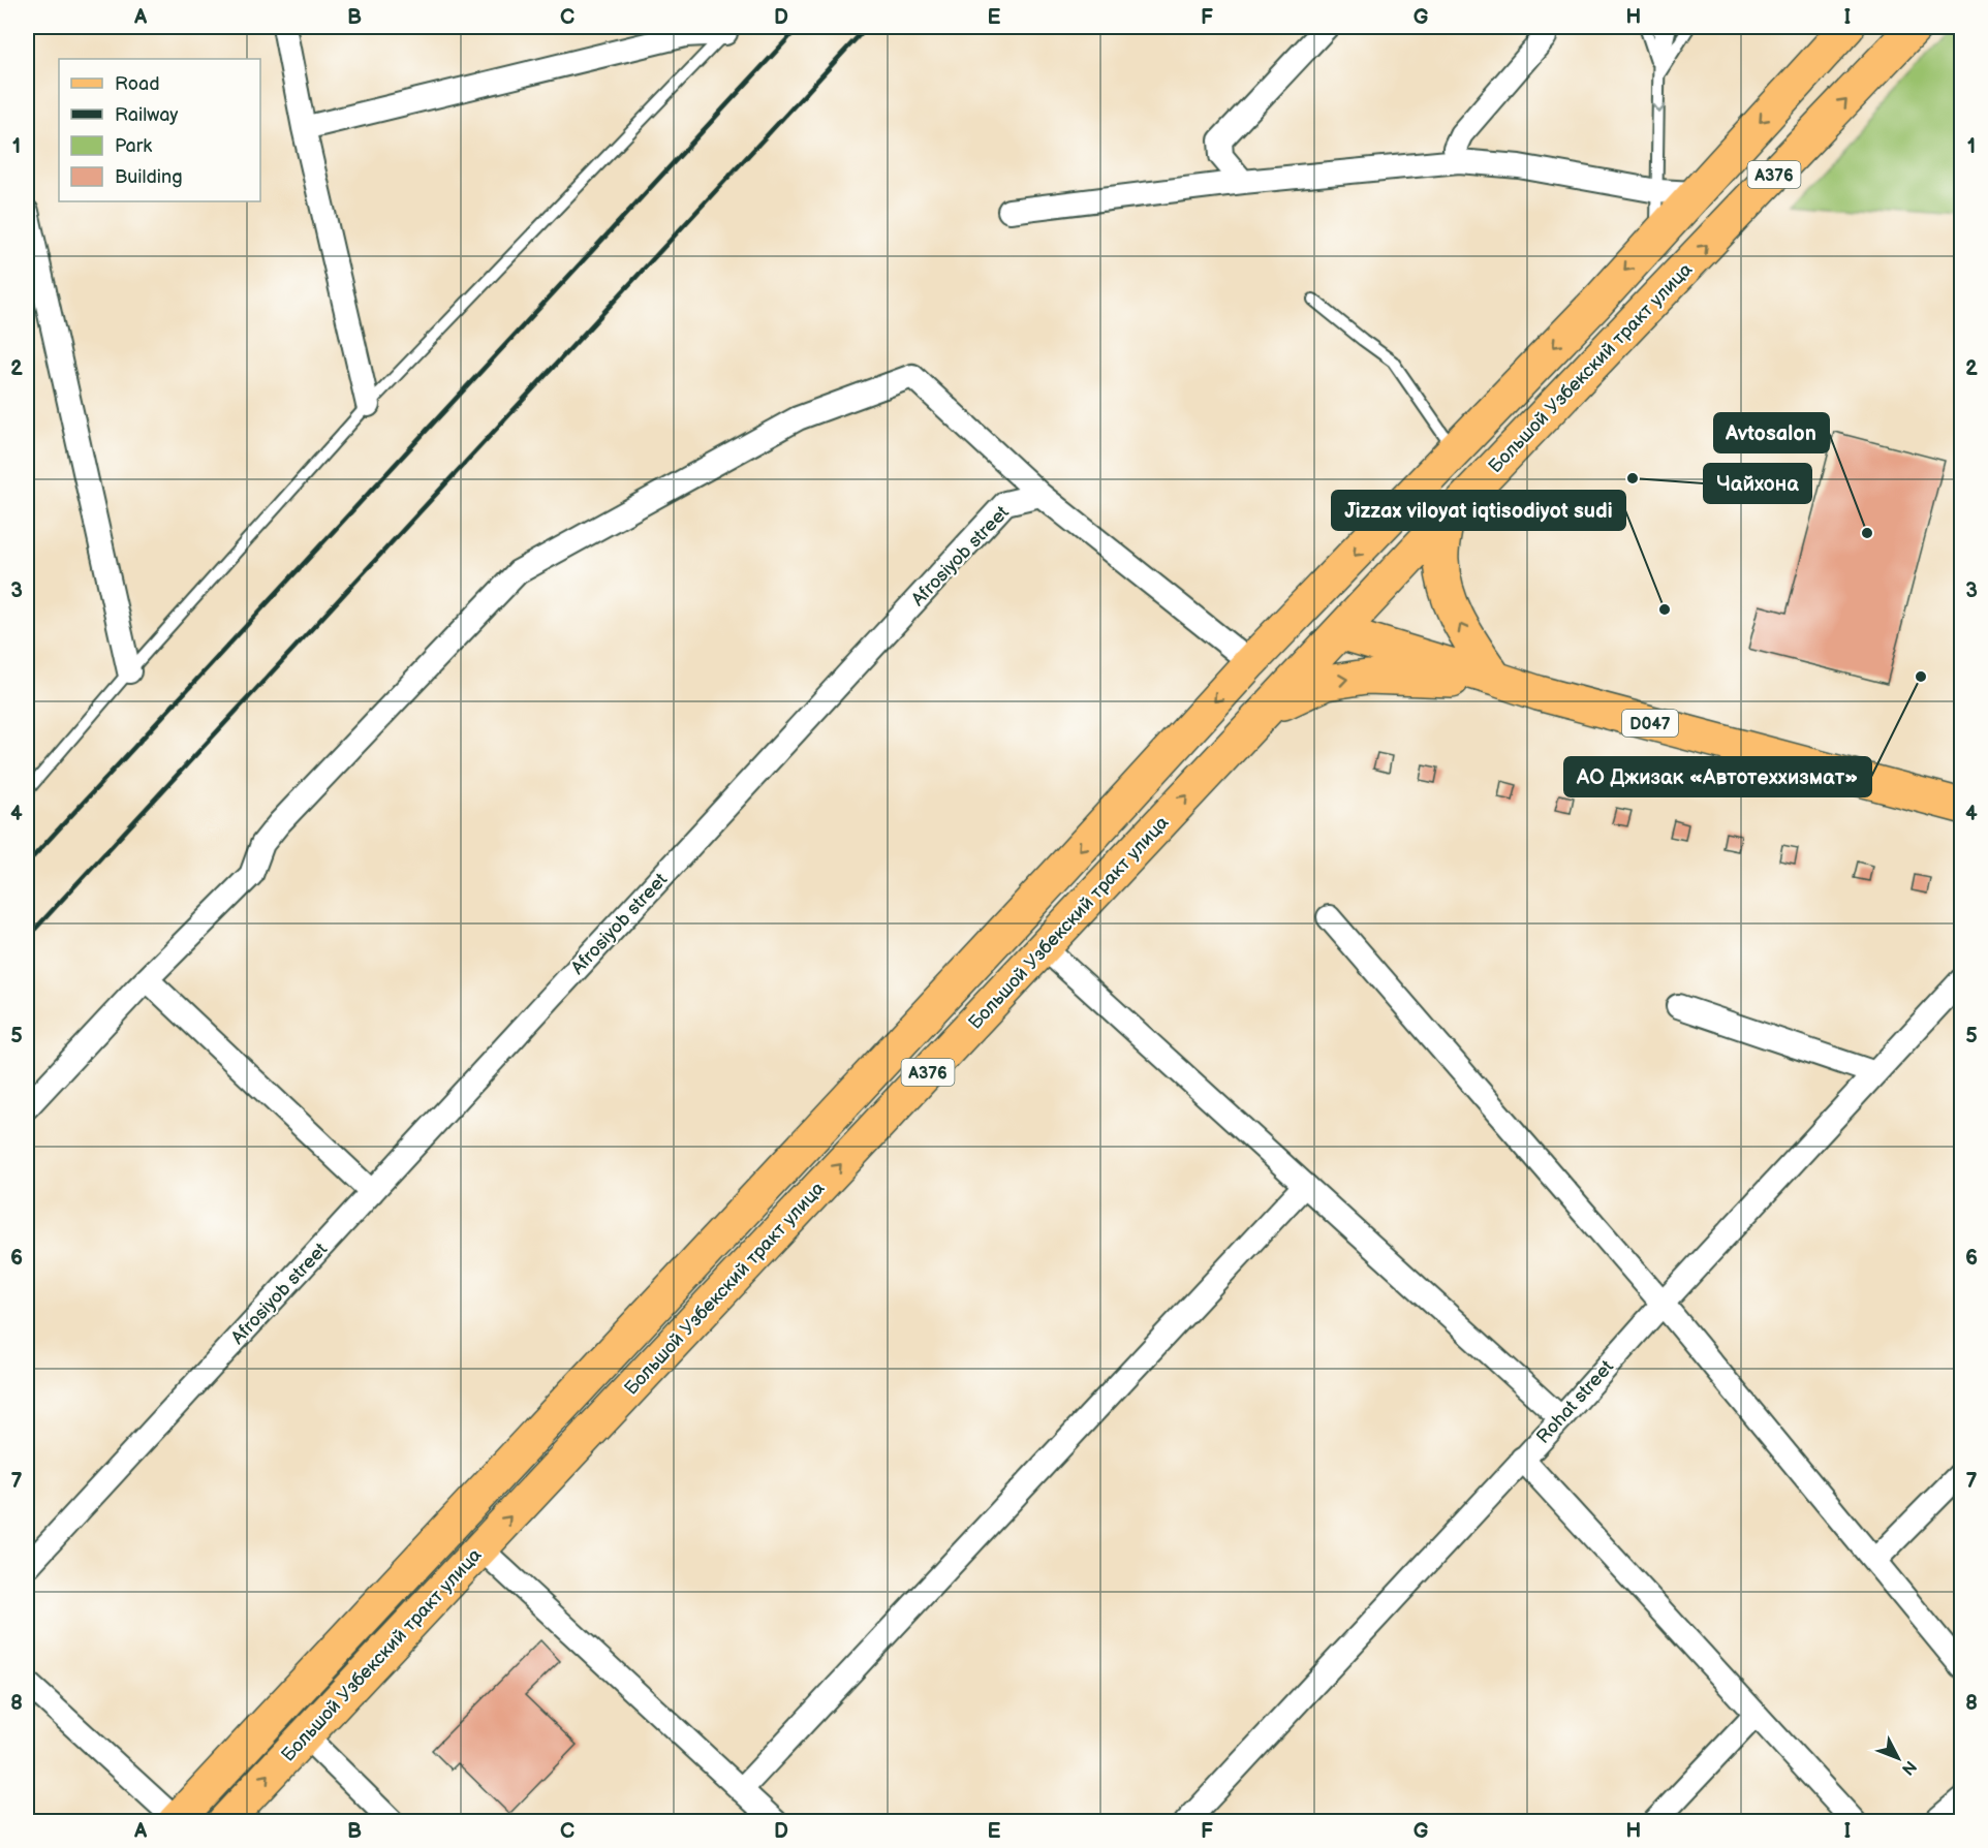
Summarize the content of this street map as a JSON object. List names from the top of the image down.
{
  "streets": {
    "main road": ["A376", "Большой Узбекский тракт улица", "D047"],
    "street": ["Afrosiyob street", "Rohat street"]
  },
  "crossings": [
    ["Большой Узбекский тракт улица", "D047"]
  ],
  "places": [
    "Чайхона",
    "Avtosalon",
    "Jizzax viloyat iqtisodiyot sudi",
    "АО Джизак «Автотеххизмат»"
  ],
  "legend": [
    "Road",
    "Railway",
    "Park",
    "Building"
  ],
  "north": "bottom right",
  "grid": {
    "columns": [
      "A",
      "B",
      "C",
      "D",
      "E",
      "F",
      "G",
      "H",
      "I"
    ],
    "rows": [
      "1",
      "2",
      "3",
      "4",
      "5",
      "6",
      "7",
      "8"
    ]
  }
}
